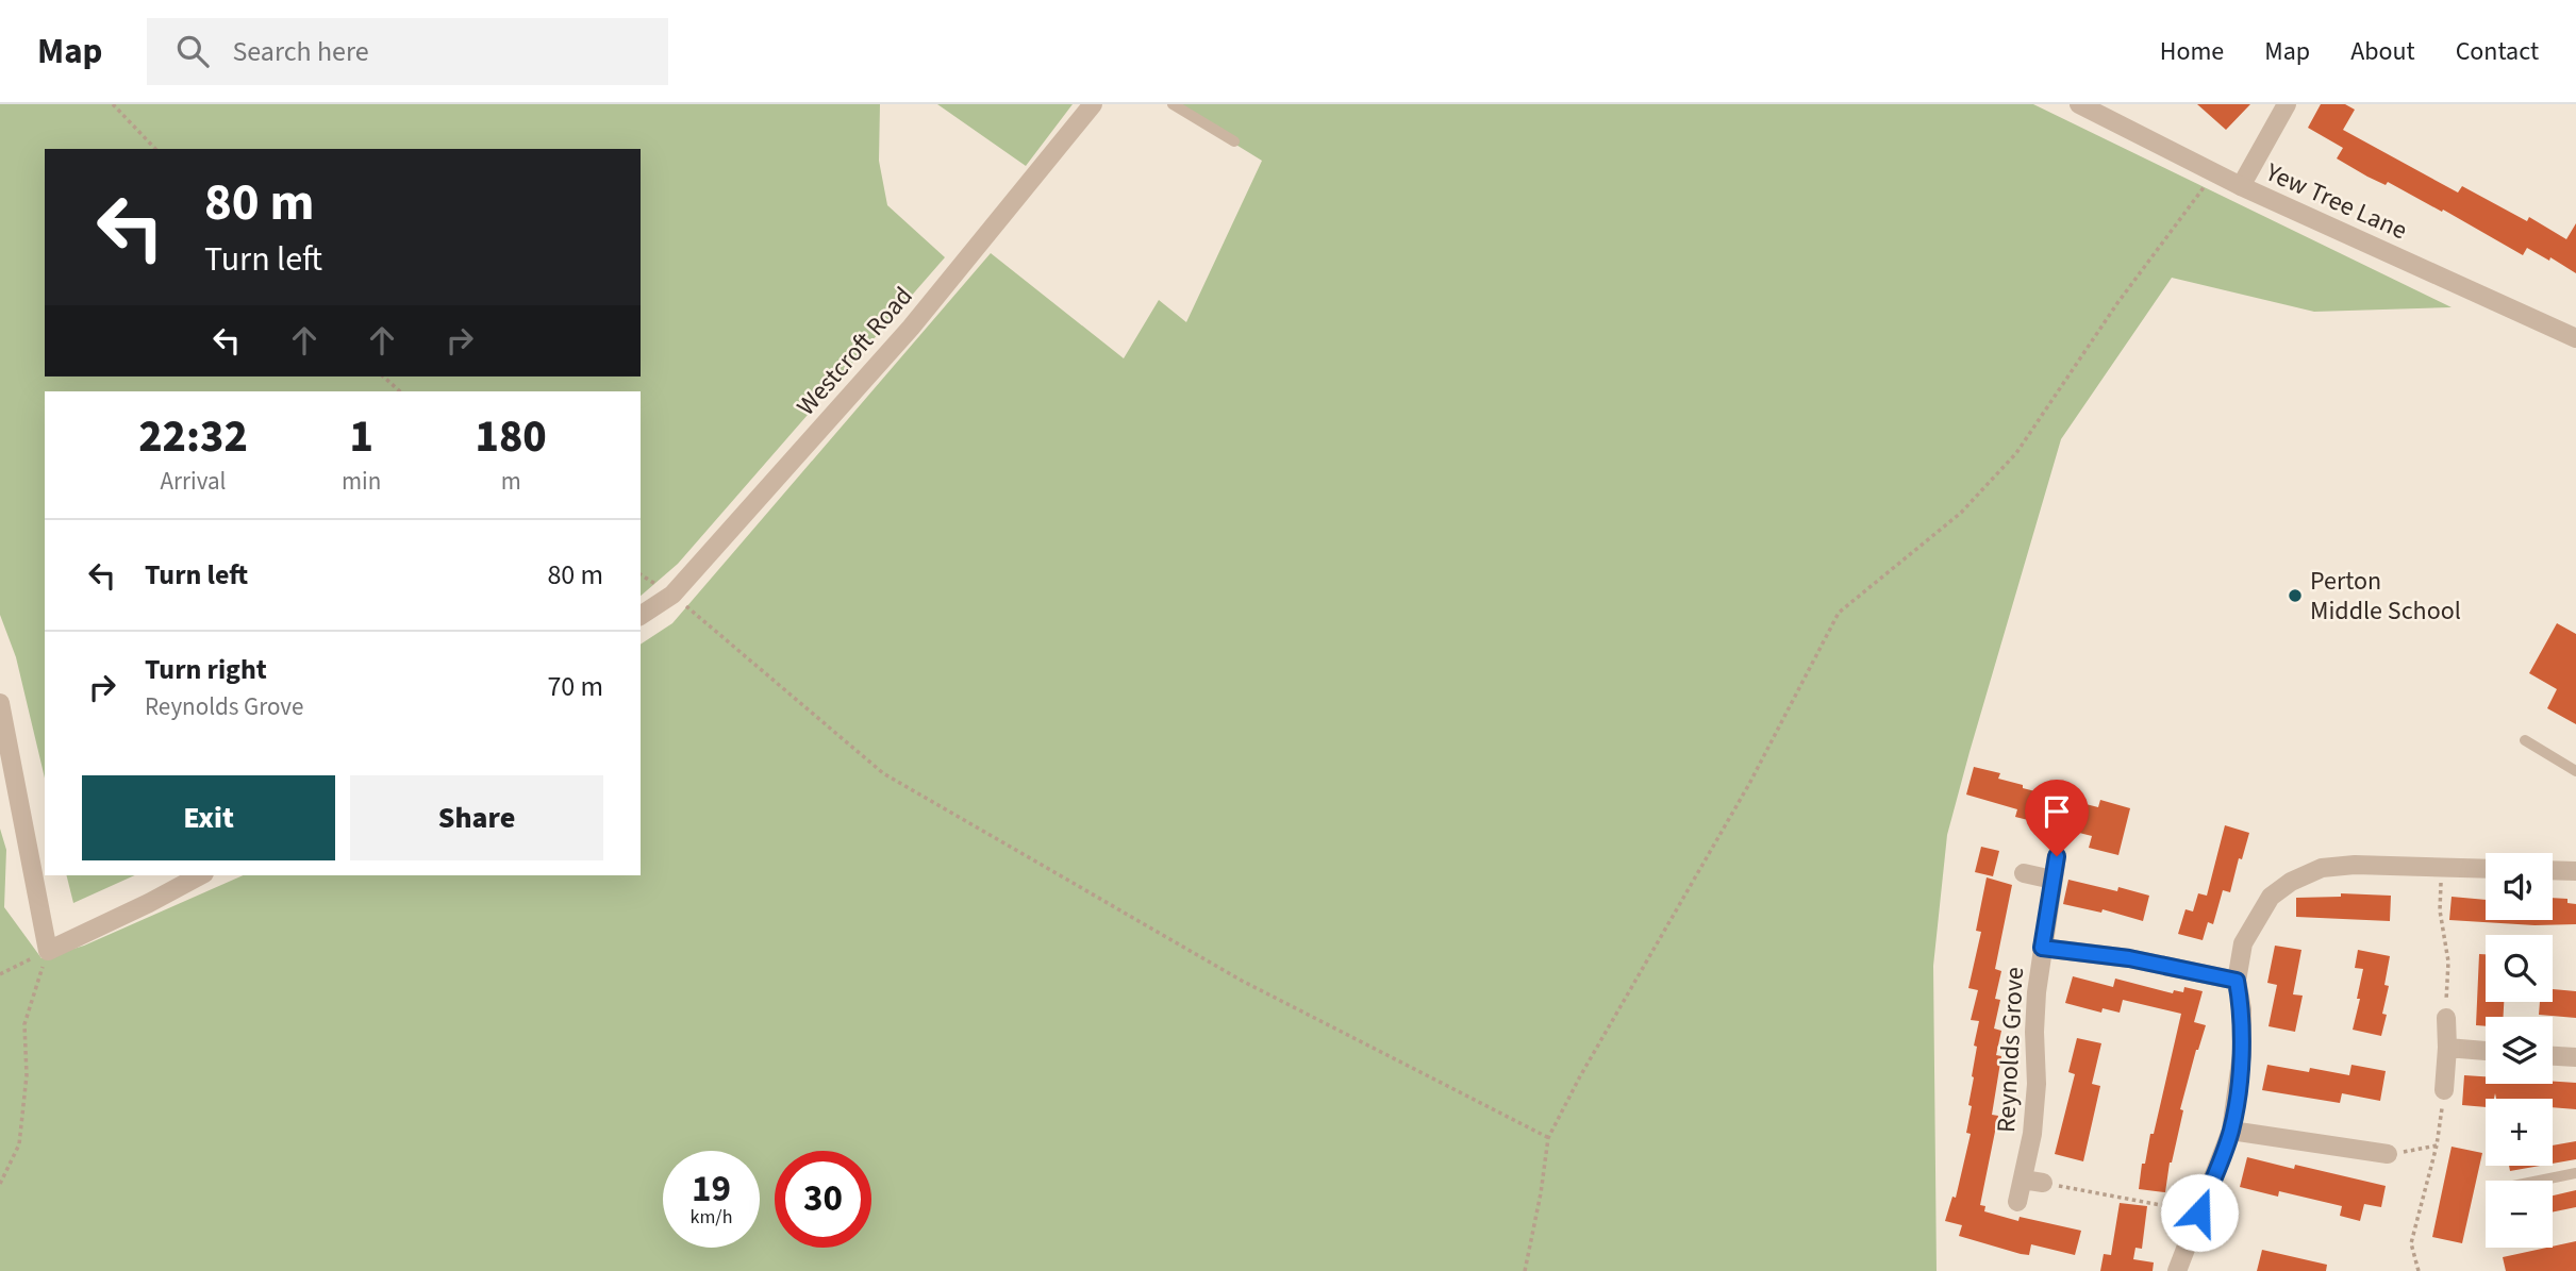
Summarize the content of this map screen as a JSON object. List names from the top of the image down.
{
  "streets": {
    "street": ["Yew Tree Lane", "Westcroft Road", "Reynolds Grove"]
  },
  "places": ["Perton Middle School"],
  "page": {
    "header": "Map",
    "search": "Search here",
    "nav": [
      "Home",
      "Map",
      "About",
      "Contact"
    ],
    "turn": ["80 m", "Turn left"],
    "eta": [
      "22:32",
      "Arrival",
      "1",
      "min",
      "180",
      "m"
    ],
    "list": [
      {
        "name": "Turn left",
        "value": "80 m"
      },
      {
        "name": "Turn right",
        "note": "Reynolds Grove",
        "value": "70 m"
      }
    ],
    "buttons": ["Exit", "Share"],
    "map_buttons": ["+", "−"],
    "speed": "19 km/h",
    "limit": "30"
  }
}
